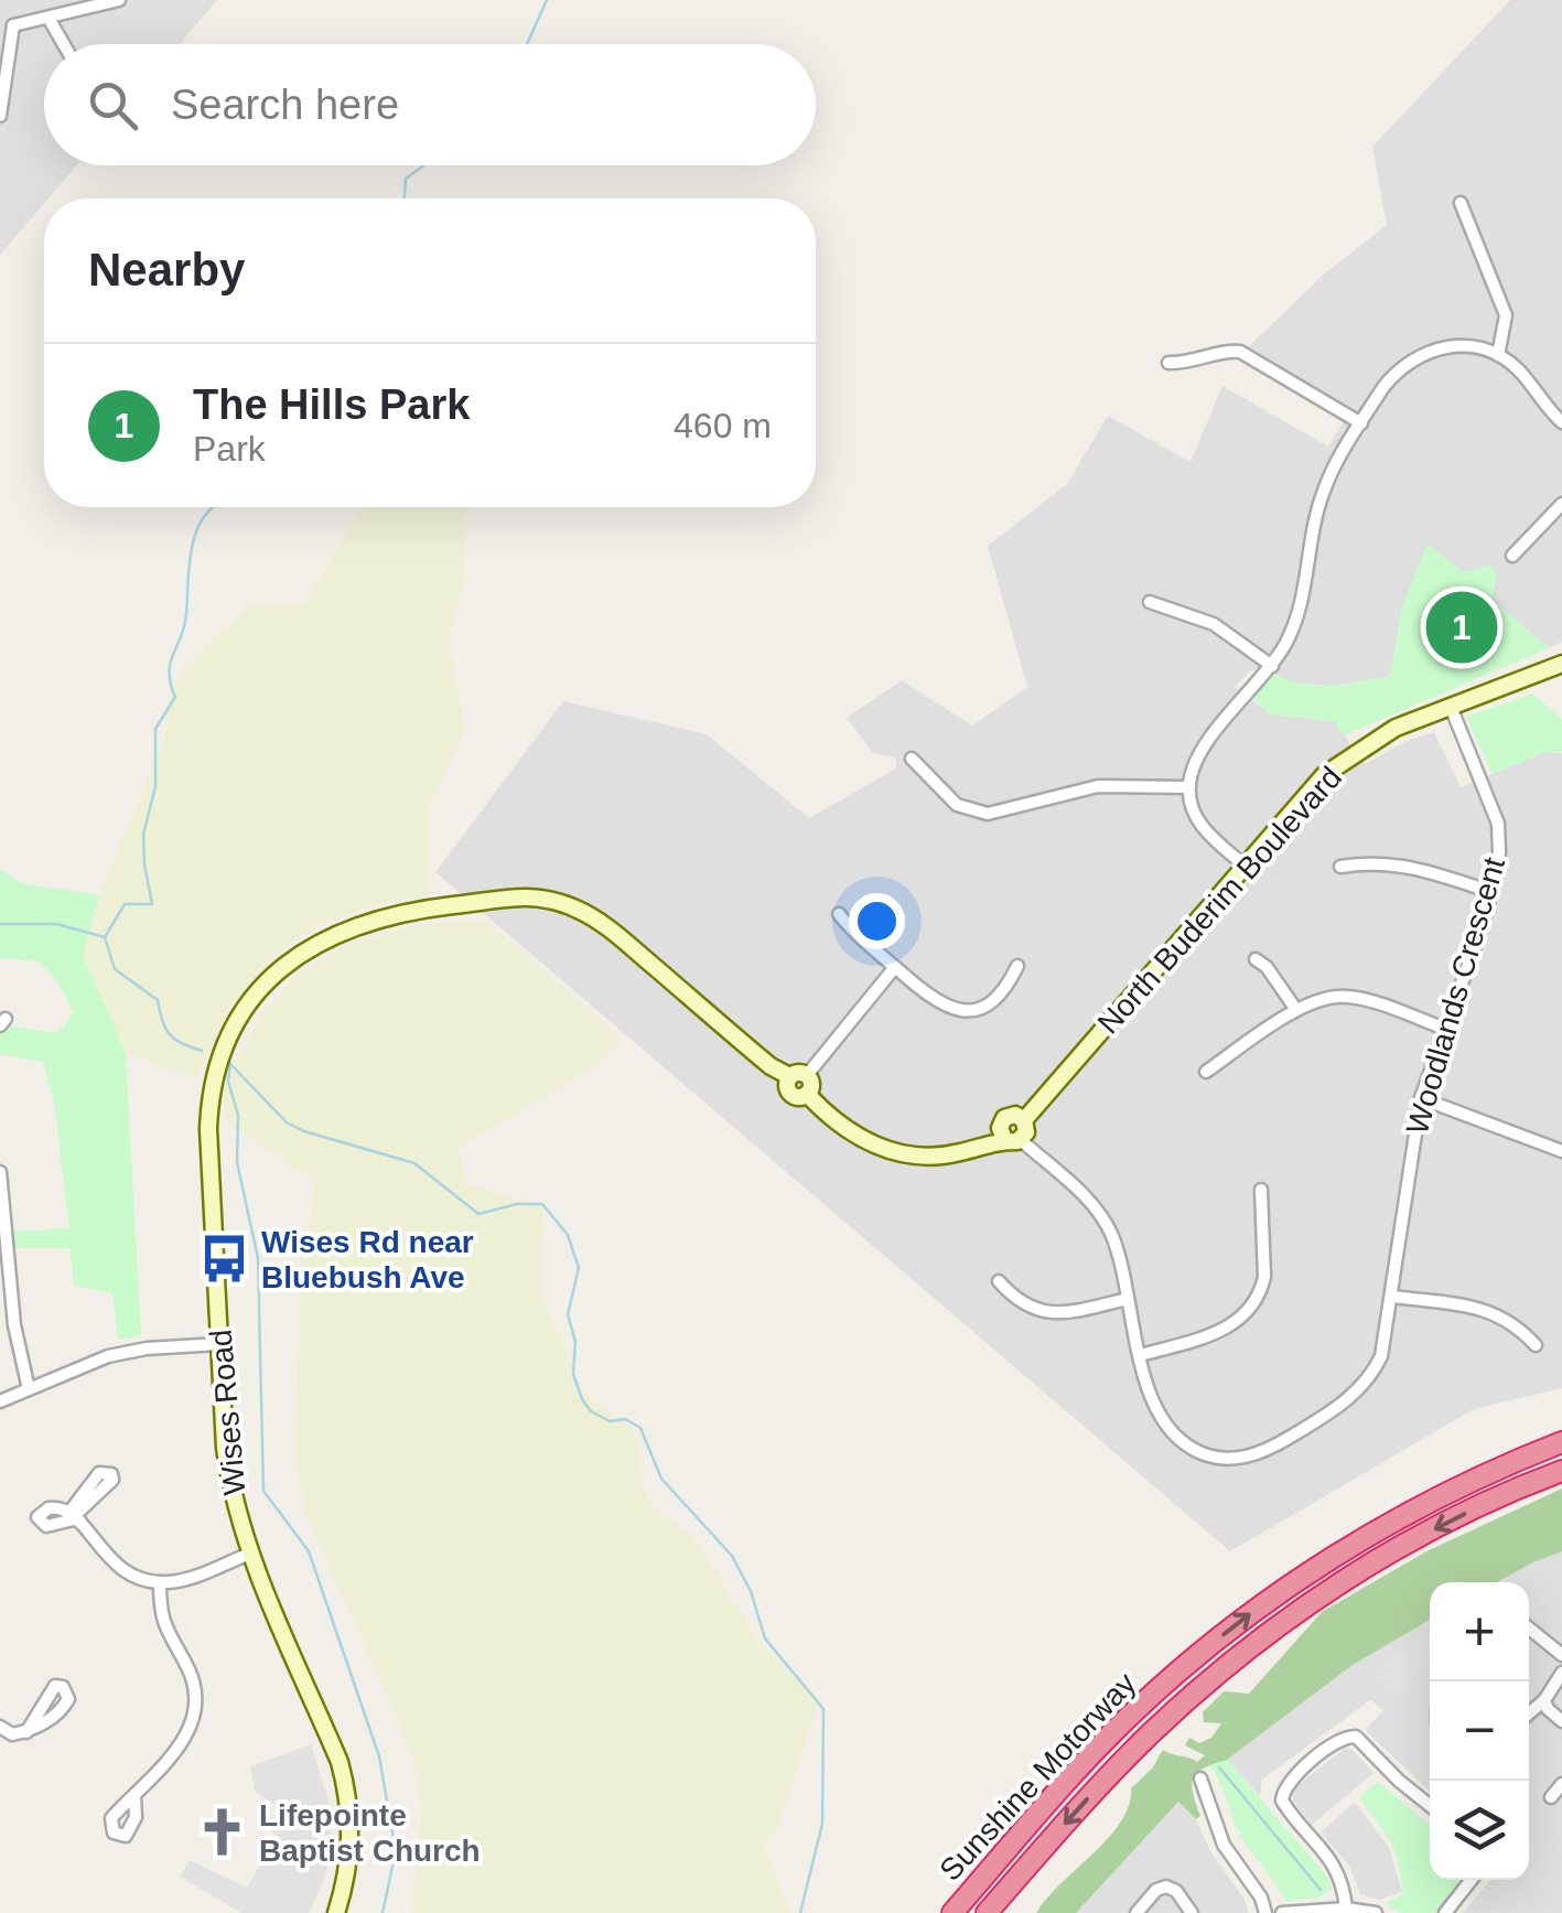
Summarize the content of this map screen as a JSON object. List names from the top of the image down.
{
  "streets": {
    "highway": ["Sunshine Motorway"],
    "street": ["North Buderim Boulevard", "Woodlands Crescent", "Wises Road"]
  },
  "crossings": [
    ["North Buderim Boulevard", "Woodlands Crescent"]
  ],
  "places": {
    "bus stop": ["Wises Rd near Bluebush Ave"],
    "church": ["Lifepointe Baptist Church"]
  },
  "page": {
    "search": "Search here",
    "heading": "Nearby",
    "list": [
      {
        "mark": "1",
        "name": "The Hills Park",
        "note": "Park",
        "value": "460 m"
      }
    ],
    "pins": "1",
    "map_buttons": ["+", "−"]
  }
}
